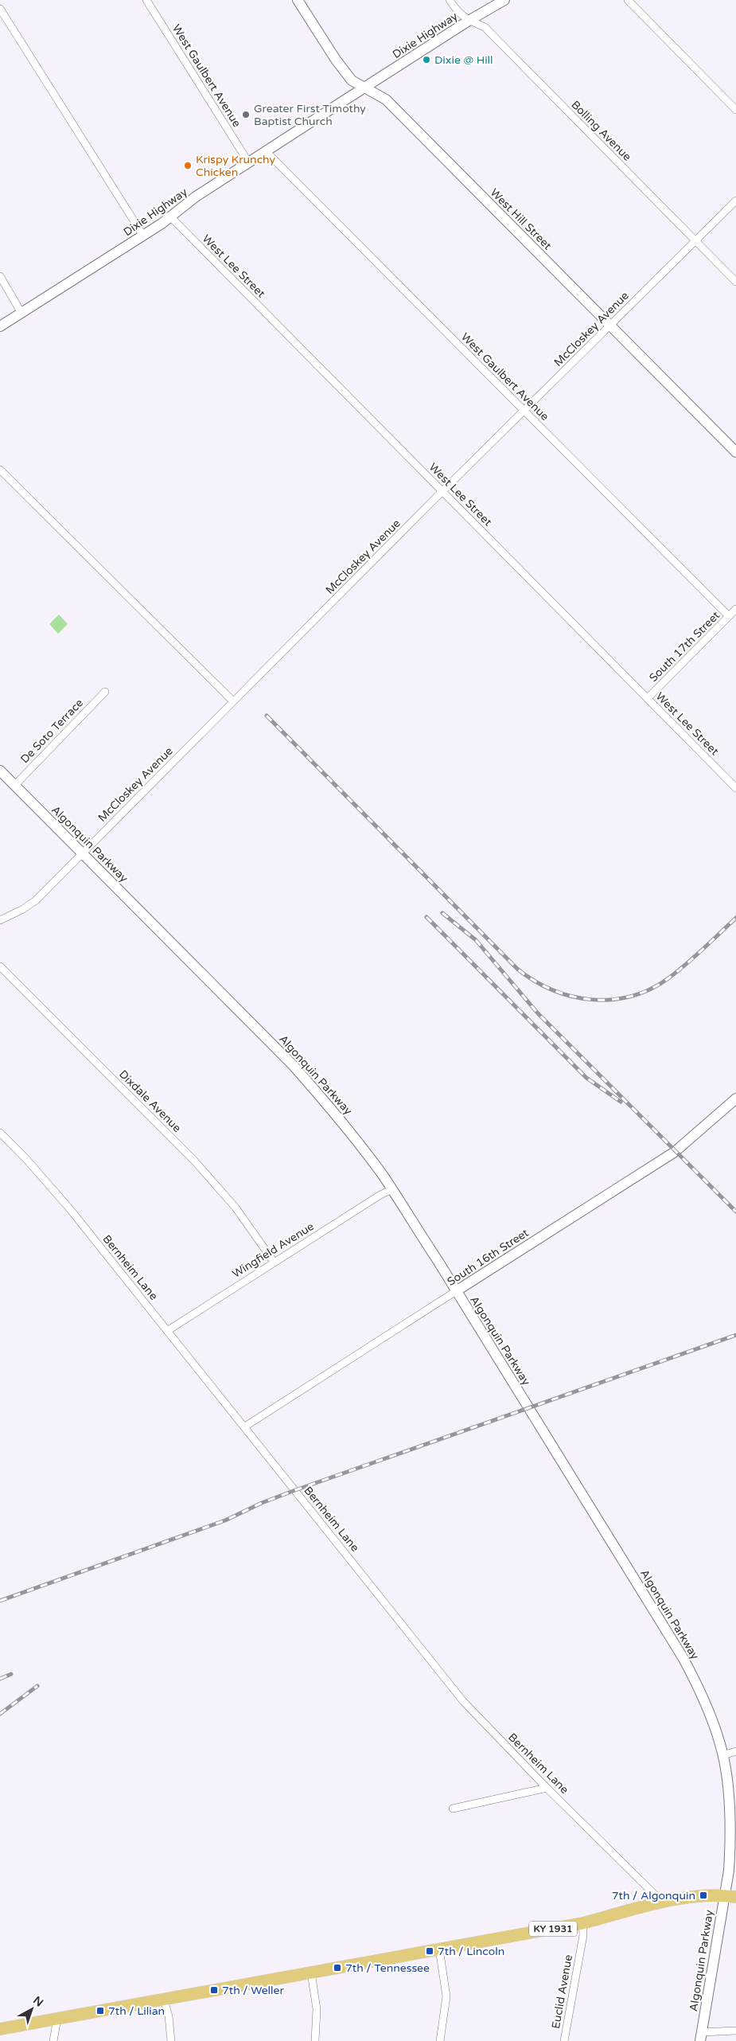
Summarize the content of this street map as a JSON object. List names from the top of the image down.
{
  "streets": {
    "main road": ["KY 1931"],
    "street": [
      "Dixie Highway",
      "West Gaulbert Avenue",
      "Bolling Avenue",
      "West Hill Street",
      "West Lee Street",
      "McCloskey Avenue",
      "South 17th Street",
      "De Soto Terrace",
      "Algonquin Parkway",
      "Dixdale Avenue",
      "Wingfield Avenue",
      "South 16th Street",
      "Bernheim Lane",
      "Euclid Avenue"
    ]
  },
  "crossings": [
    ["Dixie Highway", "West Gaulbert Avenue"],
    ["Dixie Highway", "Bolling Avenue"],
    ["Dixie Highway", "West Hill Street"],
    ["Dixie Highway", "West Lee Street"],
    ["West Gaulbert Avenue", "McCloskey Avenue"],
    ["West Gaulbert Avenue", "South 17th Street"],
    ["Bolling Avenue", "McCloskey Avenue"],
    ["West Hill Street", "McCloskey Avenue"],
    ["West Lee Street", "McCloskey Avenue"],
    ["West Lee Street", "South 17th Street"],
    ["McCloskey Avenue", "Algonquin Parkway"],
    ["De Soto Terrace", "Algonquin Parkway"],
    ["Algonquin Parkway", "Wingfield Avenue"],
    ["Algonquin Parkway", "South 16th Street"],
    ["Algonquin Parkway", "KY 1931"],
    ["Dixdale Avenue", "Wingfield Avenue"],
    ["Wingfield Avenue", "Bernheim Lane"],
    ["South 16th Street", "Bernheim Lane"],
    ["Bernheim Lane", "KY 1931"],
    ["KY 1931", "Euclid Avenue"]
  ],
  "places": {
    "other": ["Dixie @ Hill", "Greater First Timothy Baptist Church", "Krispy Krunchy Chicken"],
    "transit": [
      "7th / Algonquin",
      "7th / Lincoln",
      "7th / Tennessee",
      "7th / Weller",
      "7th / Lilian"
    ]
  },
  "north": "top right"
}
